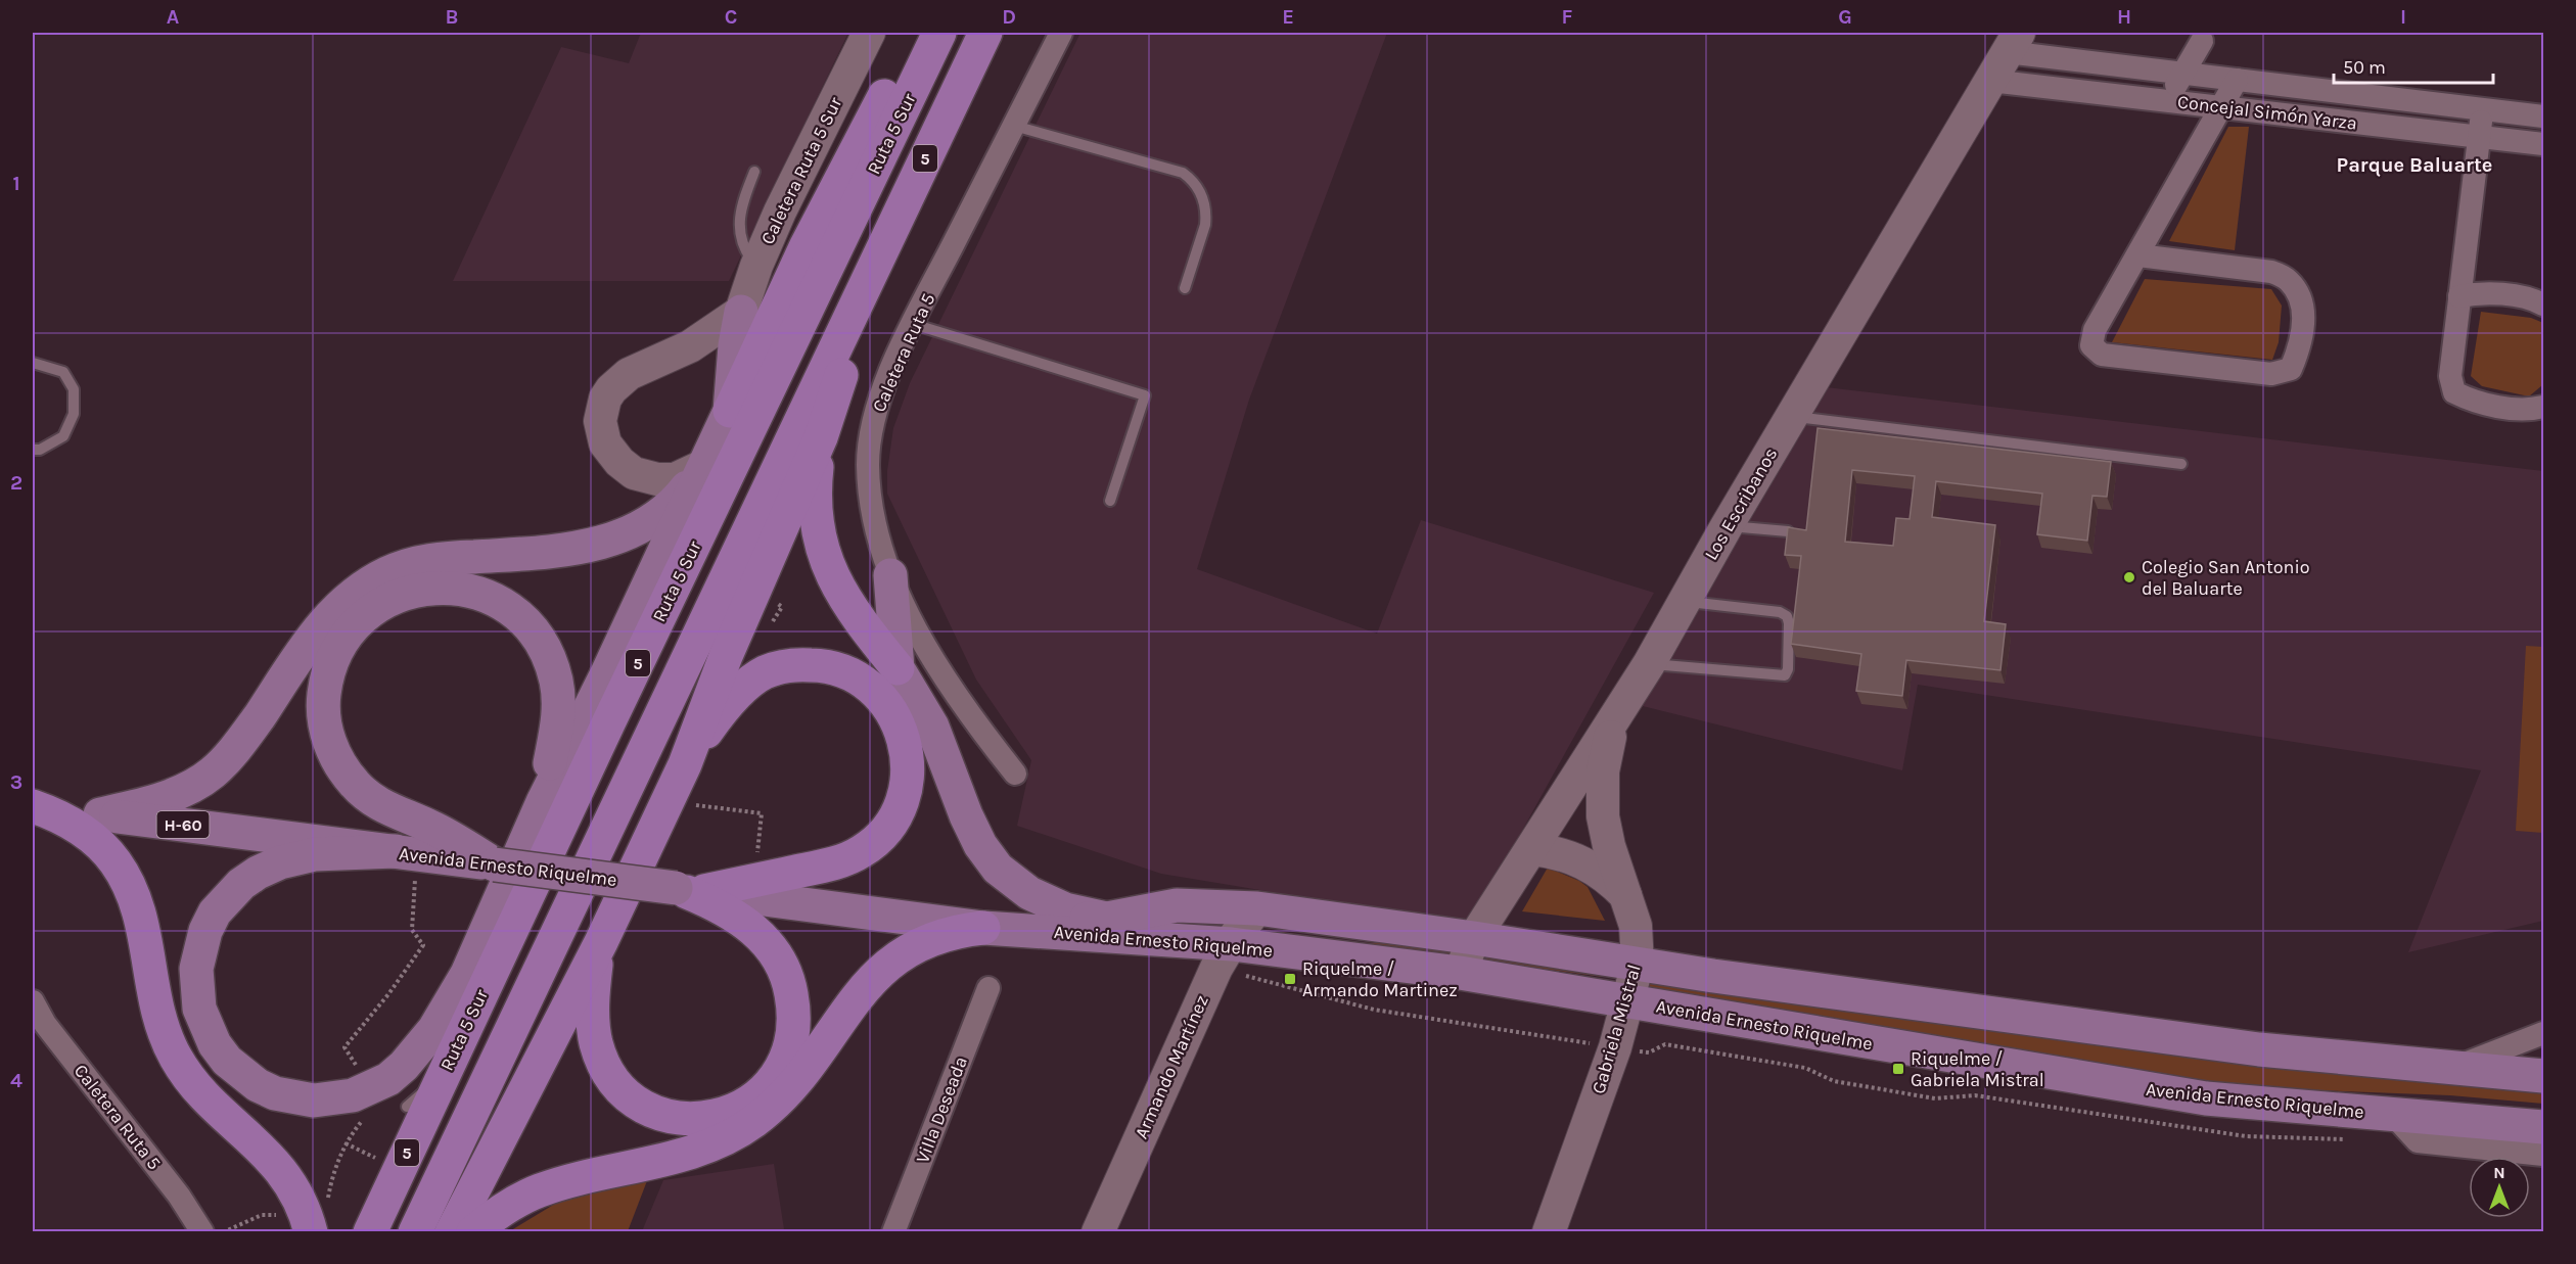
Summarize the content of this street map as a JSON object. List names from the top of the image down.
{
  "streets": {
    "highway": ["Ruta 5 Sur", "5"],
    "main road": [
      "Caletera Ruta 5 Sur",
      "Los Escribanos",
      "H-60",
      "Avenida Ernesto Riquelme",
      "Gabriela Mistral",
      "Armando Martínez"
    ],
    "street": ["Concejal Simón Yarza", "Caletera Ruta 5", "Villa Deseada"]
  },
  "crossings": [
    ["Concejal Simón Yarza", "Los Escribanos"],
    ["Los Escribanos", "Avenida Ernesto Riquelme"],
    ["Los Escribanos", "Gabriela Mistral"],
    ["Avenida Ernesto Riquelme", "Gabriela Mistral"],
    ["Avenida Ernesto Riquelme", "Armando Martínez"]
  ],
  "districts": ["Parque Baluarte"],
  "places": {
    "other": ["Colegio San Antonio del Baluarte"],
    "transit": ["Riquelme / Armando Martinez", "Riquelme / Gabriela Mistral"]
  },
  "scale_bar": "50 m",
  "north": "top",
  "grid": {
    "columns": [
      "A",
      "B",
      "C",
      "D",
      "E",
      "F",
      "G",
      "H",
      "I"
    ],
    "rows": [
      "1",
      "2",
      "3",
      "4"
    ]
  }
}
